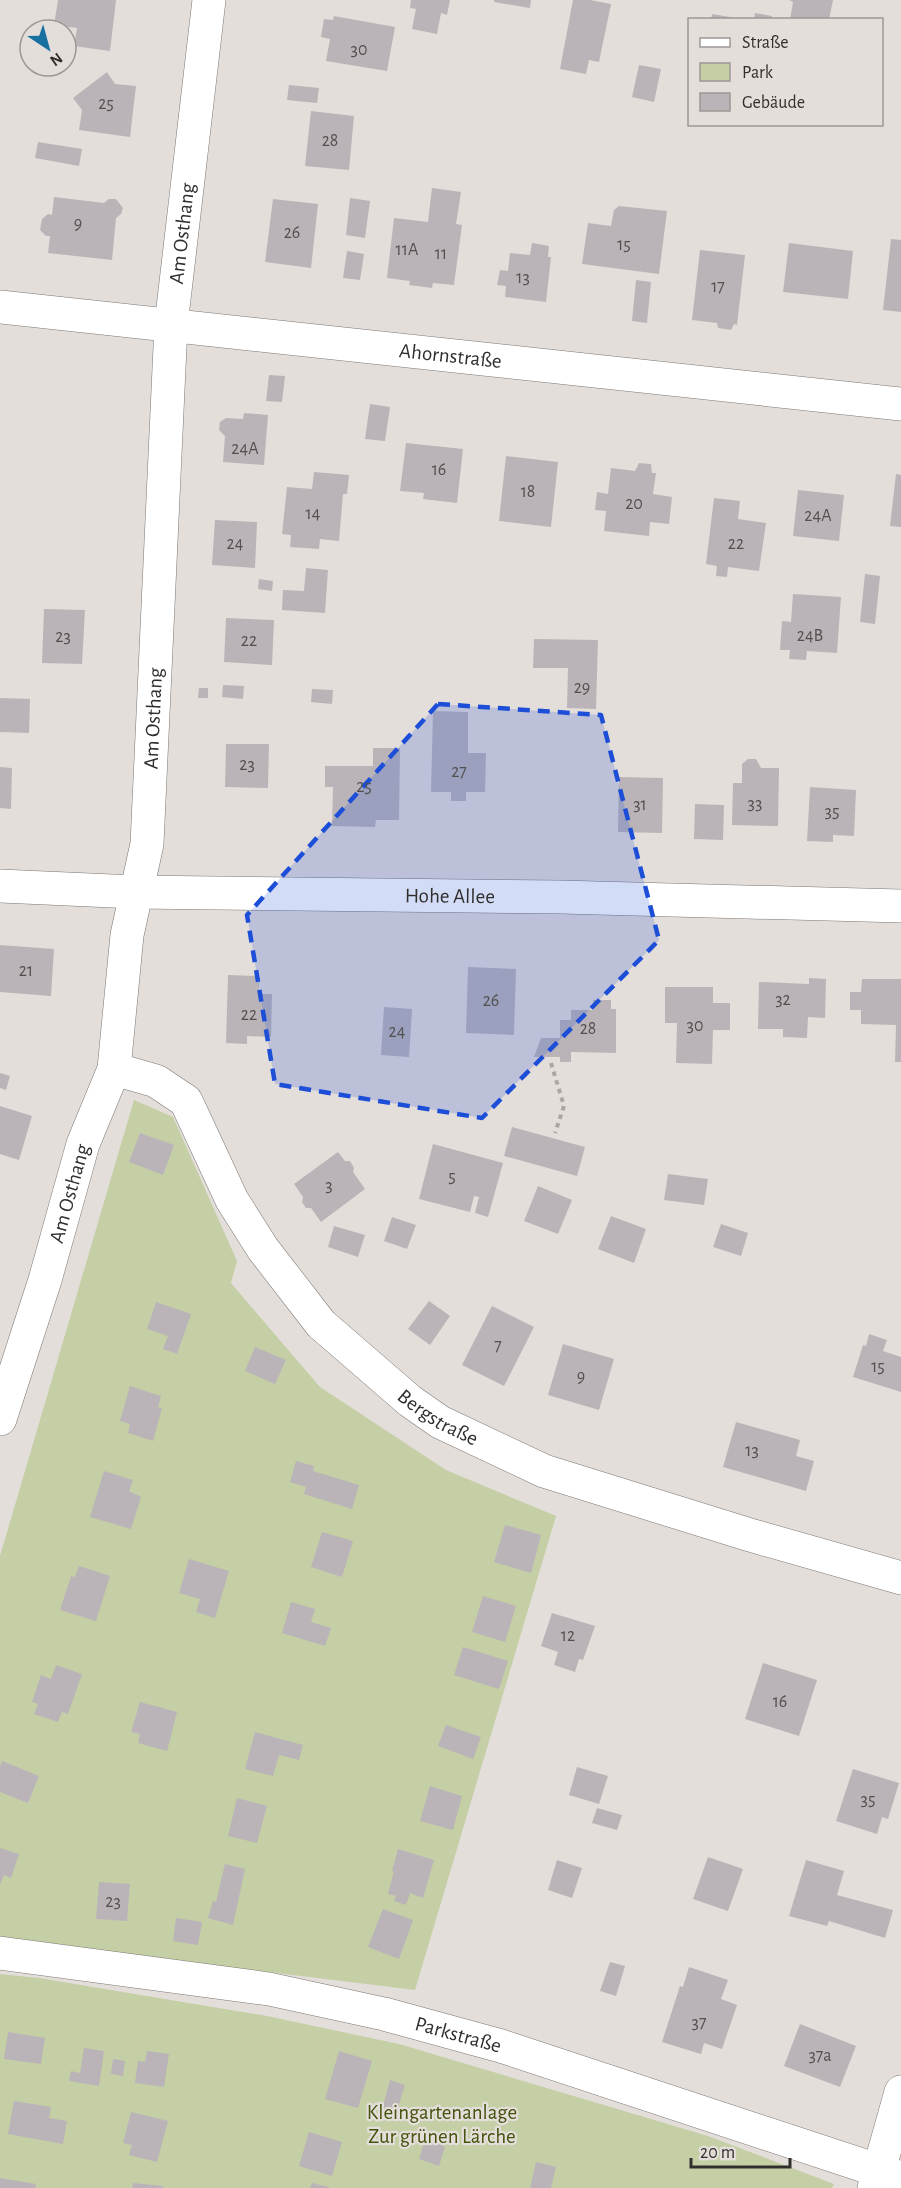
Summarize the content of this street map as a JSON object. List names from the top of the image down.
{
  "streets": {
    "street": [
      "Am Osthang",
      "Ahornstraße",
      "Hohe Allee",
      "Bergstraße",
      "Parkstraße"
    ]
  },
  "crossings": [
    ["Am Osthang", "Ahornstraße"],
    ["Am Osthang", "Hohe Allee"],
    ["Am Osthang", "Bergstraße"]
  ],
  "parks": ["Kleingartenanlage Zur grünen Lärche"],
  "house_numbers": [
    "30",
    "25",
    "28",
    "9",
    "26",
    "15",
    "11A",
    "11",
    "13",
    "17",
    "24A",
    "16",
    "18",
    "20",
    "14",
    "24A",
    "24",
    "22",
    "24B",
    "23",
    "22",
    "29",
    "23",
    "27",
    "25",
    "33",
    "31",
    "35",
    "21",
    "32",
    "26",
    "22",
    "30",
    "28",
    "24",
    "5",
    "3",
    "7",
    "15",
    "9",
    "13",
    "12",
    "16",
    "35",
    "23",
    "37",
    "37a"
  ],
  "legend": ["Straße", "Park", "Gebäude"],
  "scale_bar": "20 m",
  "north": "bottom right"
}
